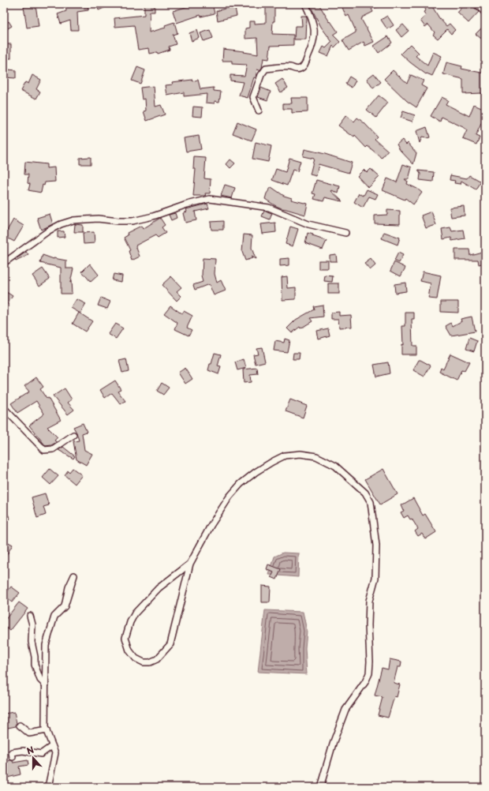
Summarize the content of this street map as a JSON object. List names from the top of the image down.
{
  "north": "top"
}
